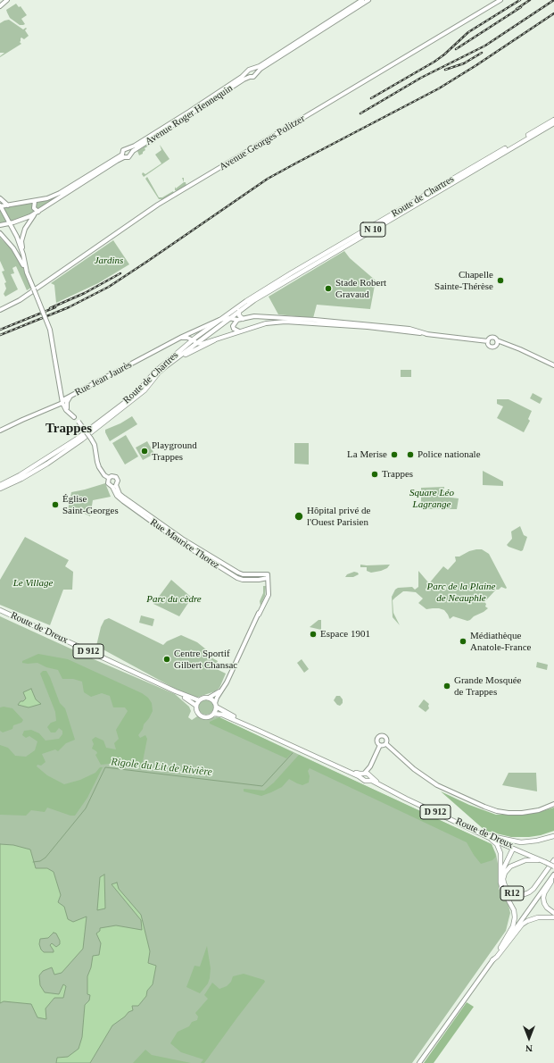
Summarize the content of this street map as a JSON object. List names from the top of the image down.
{
  "streets": {
    "main road": [
      "Route de Chartres",
      "N 10",
      "Route de Dreux",
      "D 912",
      "R12"
    ],
    "street": [
      "Avenue Roger Hennequin",
      "Avenue Georges Politzer",
      "Rue Jean Jaurès",
      "Rue Maurice Thorez"
    ]
  },
  "crossings": [
    ["Route de Chartres", "Rue Jean Jaurès"],
    ["Route de Dreux", "R12"]
  ],
  "districts": ["Trappes"],
  "water": ["Rigole du Lit de Rivière"],
  "parks": [
    "Jardins",
    "Square Léo Lagrange",
    "Le Village",
    "Parc de la Plaine de Neauphle",
    "Parc du cèdre"
  ],
  "places": [
    "Chapelle Sainte-Thérèse",
    "Stade Robert Gravaud",
    "Playground Trappes",
    "La Merise",
    "Police nationale",
    "Trappes",
    "Église Saint-Georges",
    "Hôpital privé de l'Ouest Parisien",
    "Espace 1901",
    "Médiathèque Anatole-France",
    "Centre Sportif Gilbert Chansac",
    "Grande Mosquée de Trappes"
  ],
  "north": "bottom"
}
